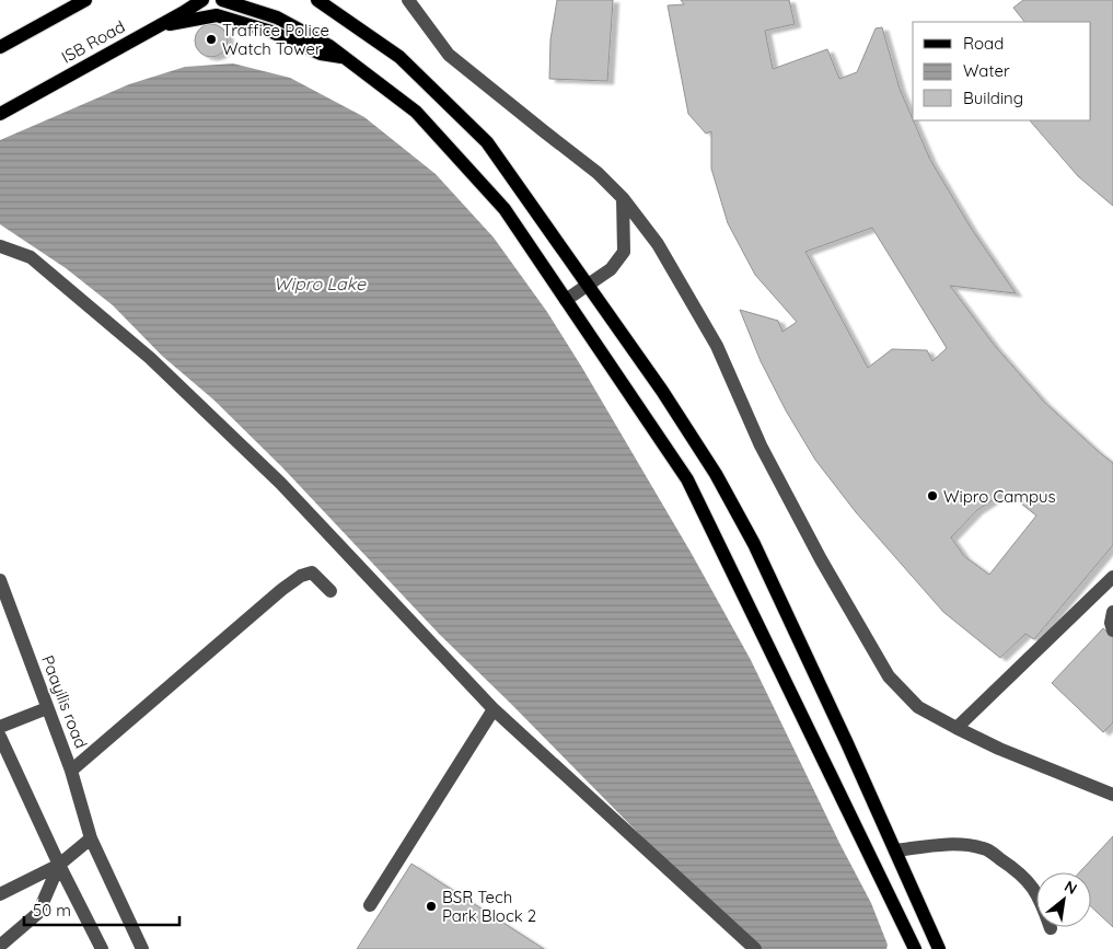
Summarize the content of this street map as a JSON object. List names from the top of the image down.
{
  "streets": {
    "main road": ["ISB Road"],
    "street": ["Paayilis road"]
  },
  "water": ["Wipro Lake"],
  "places": ["Traffice Police Watch Tower", "Wipro Campus", "BSR Tech Park Block 2"],
  "legend": ["Road", "Water", "Building"],
  "scale_bar": "50 m",
  "north": "top right"
}
